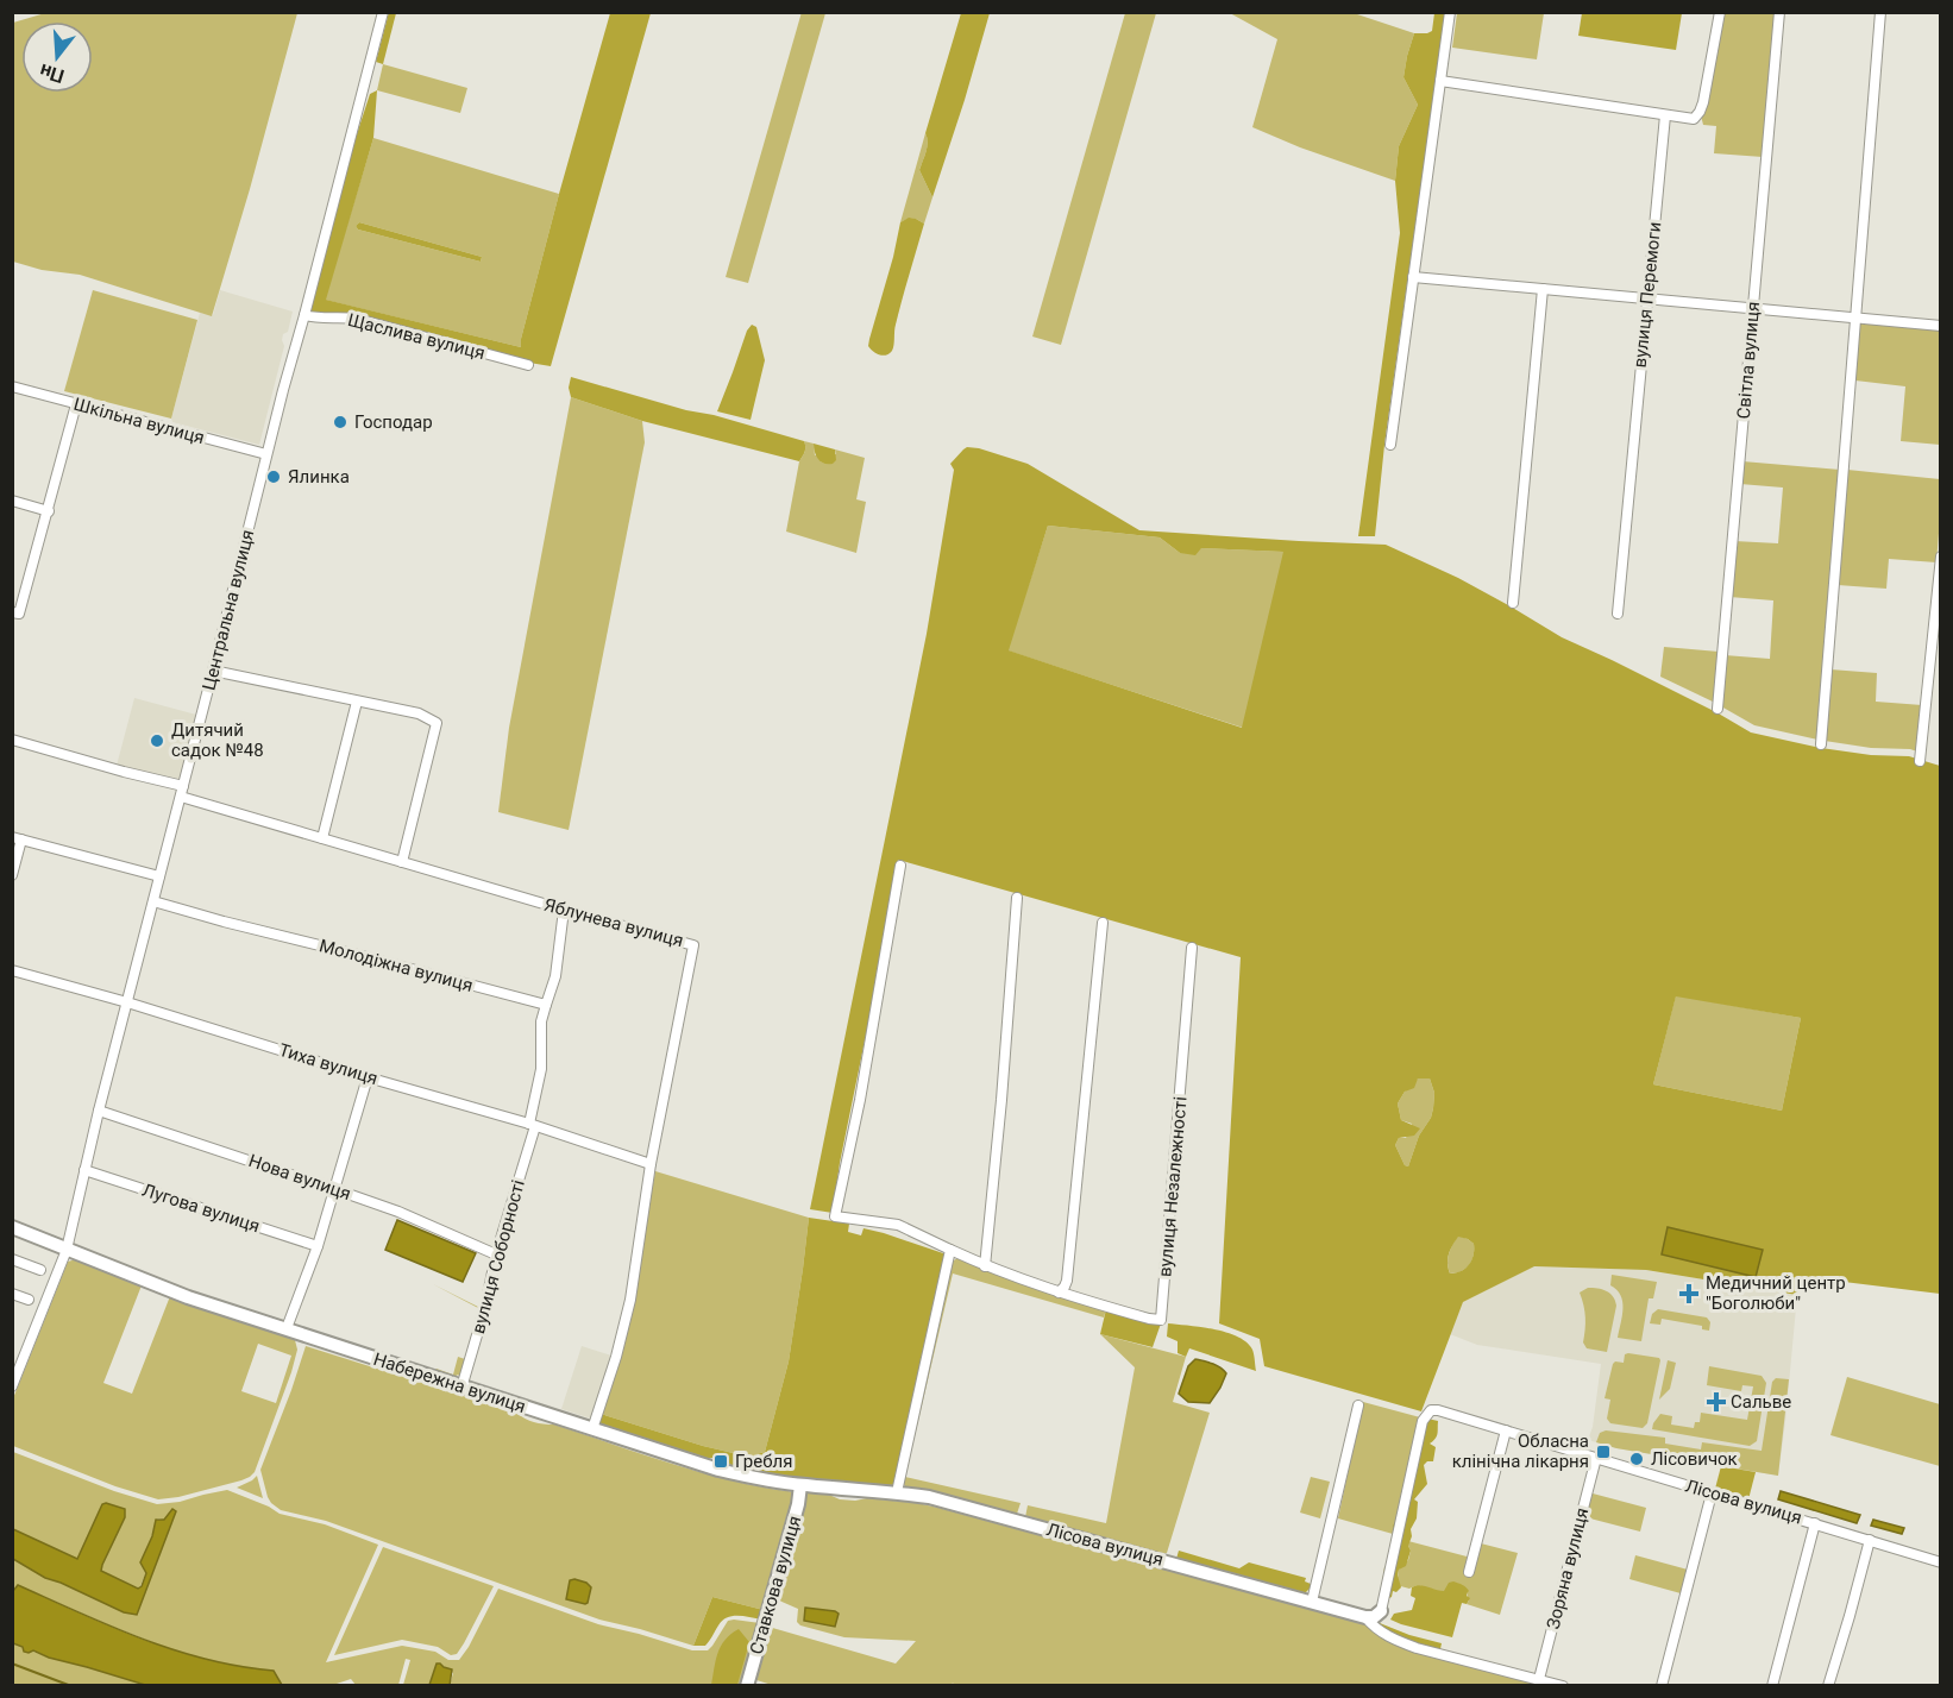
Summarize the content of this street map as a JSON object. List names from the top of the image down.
{
  "streets": {
    "street": [
      "вулиця Перемоги",
      "Щаслива вулиця",
      "Світла вулиця",
      "Шкільна вулиця",
      "Центральна вулиця",
      "Яблунева вулиця",
      "Молодіжна вулиця",
      "Тиха вулиця",
      "Нова вулиця",
      "вулиця Незалежності",
      "Лугова вулиця",
      "вулиця Соборності",
      "Набережна вулиця",
      "Лісова вулиця",
      "Зоряна вулиця",
      "Ставкова вулиця"
    ]
  },
  "crossings": [
    ["Щаслива вулиця", "Центральна вулиця"],
    ["Шкільна вулиця", "Центральна вулиця"],
    ["Центральна вулиця", "Яблунева вулиця"],
    ["Центральна вулиця", "Молодіжна вулиця"],
    ["Центральна вулиця", "Тиха вулиця"],
    ["Центральна вулиця", "Нова вулиця"],
    ["Центральна вулиця", "Лугова вулиця"],
    ["Центральна вулиця", "Набережна вулиця"],
    ["Яблунева вулиця", "Тиха вулиця"],
    ["Яблунева вулиця", "Набережна вулиця"],
    ["Тиха вулиця", "вулиця Соборності"],
    ["Нова вулиця", "вулиця Соборності"],
    ["вулиця Соборності", "Набережна вулиця"],
    ["Набережна вулиця", "Лісова вулиця"],
    ["Набережна вулиця", "Ставкова вулиця"],
    ["Лісова вулиця", "Зоряна вулиця"]
  ],
  "places": {
    "other": [
      "Господар",
      "Ялинка",
      "Дитячий садок №48",
      "Лісовичок"
    ],
    "health": ["Медичний центр \"Боголюби\"", "Сальве"],
    "transit": ["Обласна клінічна лікарня", "Гребля"]
  },
  "north": "bottom"
}
